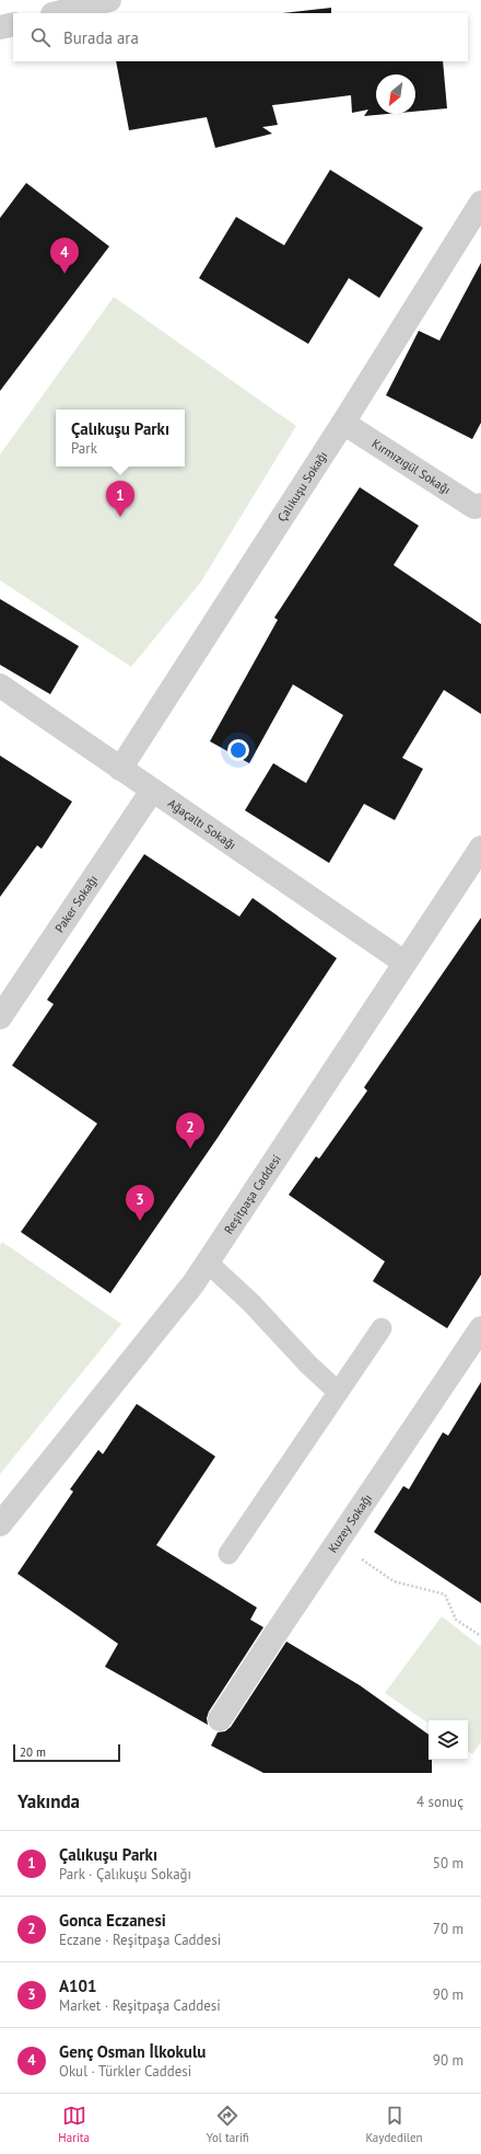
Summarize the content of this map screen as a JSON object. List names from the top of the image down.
{
  "streets": {
    "street": [
      "Kırmızıgül Sokağı",
      "Çalıkuşu Sokağı",
      "Ağaçaltı Sokağı",
      "Paker Sokağı",
      "Reşitpaşa Caddesi",
      "Kuzey Sokağı"
    ]
  },
  "crossings": [
    ["Kırmızıgül Sokağı", "Çalıkuşu Sokağı"],
    ["Çalıkuşu Sokağı", "Ağaçaltı Sokağı"],
    ["Ağaçaltı Sokağı", "Paker Sokağı"],
    ["Ağaçaltı Sokağı", "Reşitpaşa Caddesi"]
  ],
  "scale_bar": "20 m",
  "north": "bottom left",
  "page": {
    "search": "Burada ara",
    "pins": [
      "4",
      "1",
      "2",
      "3"
    ],
    "popup": ["Çalıkuşu Parkı", "Park"],
    "scale": "20 m",
    "heading": ["Yakında", "4 sonuç"],
    "list": [
      {
        "mark": "1",
        "name": "Çalıkuşu Parkı",
        "note": "Park · Çalıkuşu Sokağı",
        "value": "50 m"
      },
      {
        "mark": "2",
        "name": "Gonca Eczanesi",
        "note": "Eczane · Reşitpaşa Caddesi",
        "value": "70 m"
      },
      {
        "mark": "3",
        "name": "A101",
        "note": "Market · Reşitpaşa Caddesi",
        "value": "90 m"
      },
      {
        "mark": "4",
        "name": "Genç Osman İlkokulu",
        "note": "Okul · Türkler Caddesi",
        "value": "90 m"
      }
    ],
    "nav": ["Harita", "Yol tarifi", "Kaydedilen"]
  }
}
